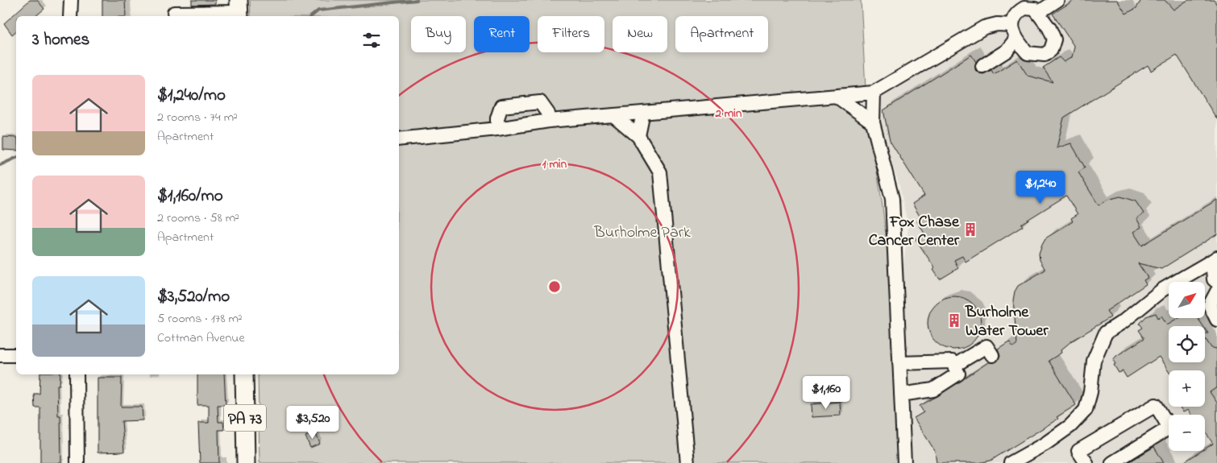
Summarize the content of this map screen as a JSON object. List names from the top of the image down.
{
  "streets": {
    "main road": ["PA 73"]
  },
  "parks": ["Burholme Park"],
  "places": {
    "building": ["Fox Chase Cancer Center", "Burholme Water Tower"]
  },
  "north": "top right",
  "page": {
    "chip": [
      "Buy",
      "Rent",
      "Filters",
      "New",
      "Apartment"
    ],
    "heading": "3 homes",
    "list": [
      {
        "name": "$1,240/mo",
        "note": "2 rooms · 74 m² · Apartment"
      },
      {
        "name": "$1,160/mo",
        "note": "2 rooms · 58 m² · Apartment"
      },
      {
        "name": "$3,520/mo",
        "note": "5 rooms · 178 m² · Cottman Avenue"
      }
    ],
    "price": ["$1,240", "$1,160", "$3,520"],
    "map_buttons": ["+", "−"]
  },
  "rings": ["2 min", "1 min"]
}
